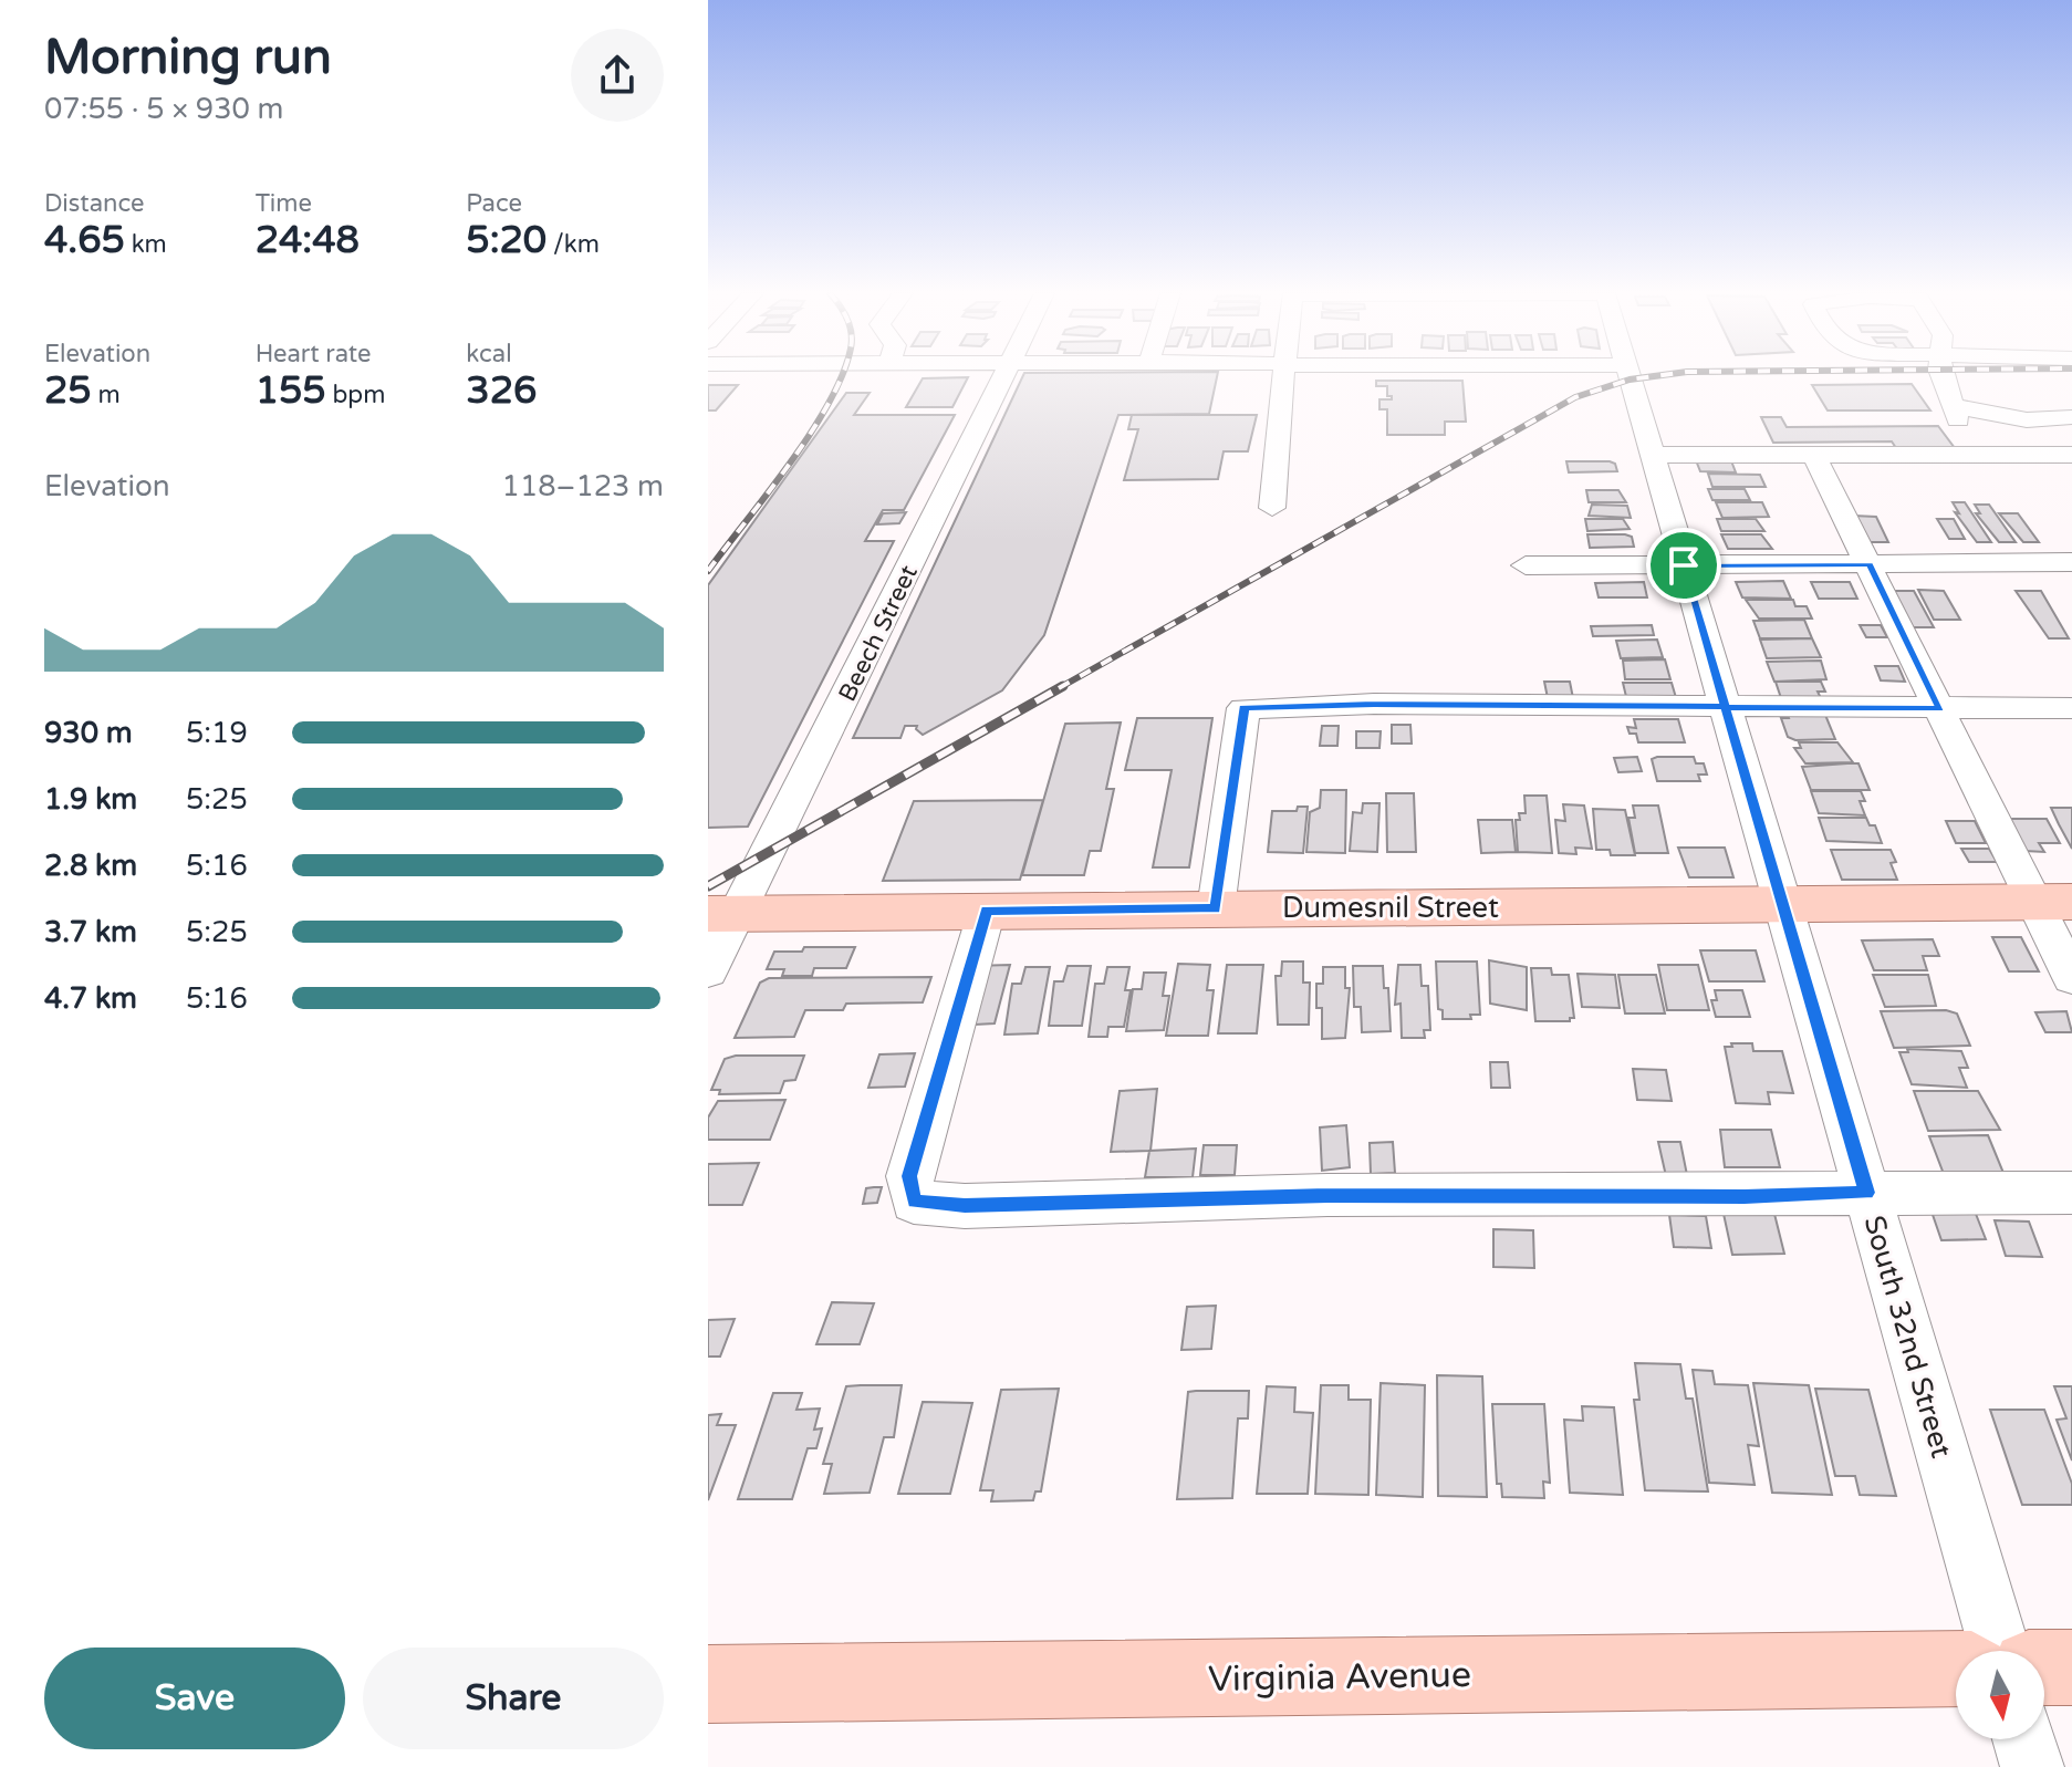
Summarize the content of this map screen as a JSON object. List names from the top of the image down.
{
  "streets": {
    "main road": ["Dumesnil Street", "Virginia Avenue"],
    "street": ["Beech Street", "South 32nd Street"]
  },
  "crossings": [
    ["Beech Street", "Dumesnil Street"],
    ["Dumesnil Street", "South 32nd Street"]
  ],
  "north": "bottom",
  "page": {
    "heading": ["Morning run", "07:55 · 5 × 930 m"],
    "stats": [
      ["Distance", "4.65 km"],
      ["Time", "24:48"],
      ["Pace", "5:20 /km"],
      ["Elevation", "25 m"],
      ["Heart rate", "155 bpm"],
      ["kcal", "326"]
    ],
    "chart": ["Elevation", "118–123 m"],
    "list": [
      {
        "name": "930 m",
        "note": "5:19"
      },
      {
        "name": "1.9 km",
        "note": "5:25"
      },
      {
        "name": "2.8 km",
        "note": "5:16"
      },
      {
        "name": "3.7 km",
        "note": "5:25"
      },
      {
        "name": "4.7 km",
        "note": "5:16"
      }
    ],
    "buttons": ["Save", "Share"]
  }
}
